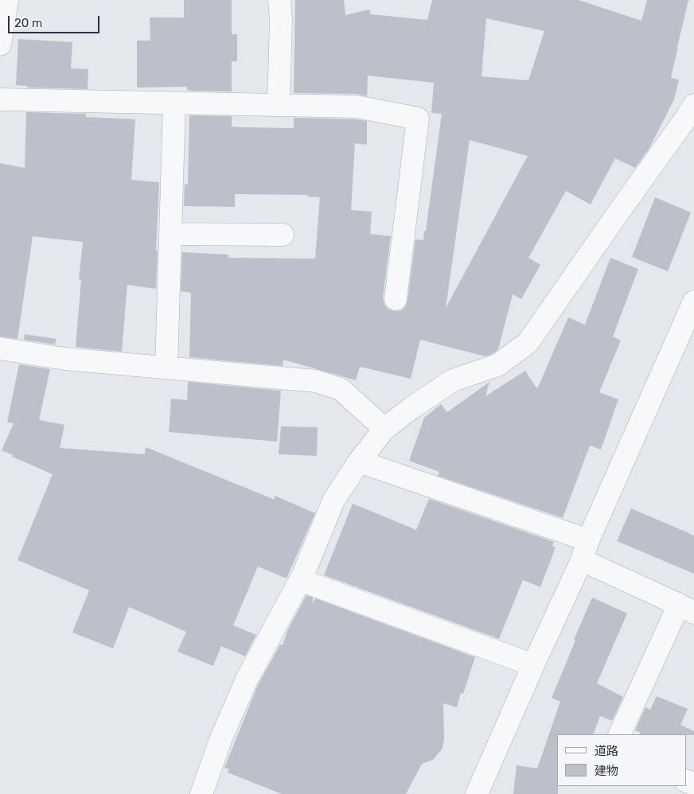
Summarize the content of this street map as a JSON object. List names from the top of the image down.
{
  "legend": ["道路", "建物"],
  "scale_bar": "20 m"
}
